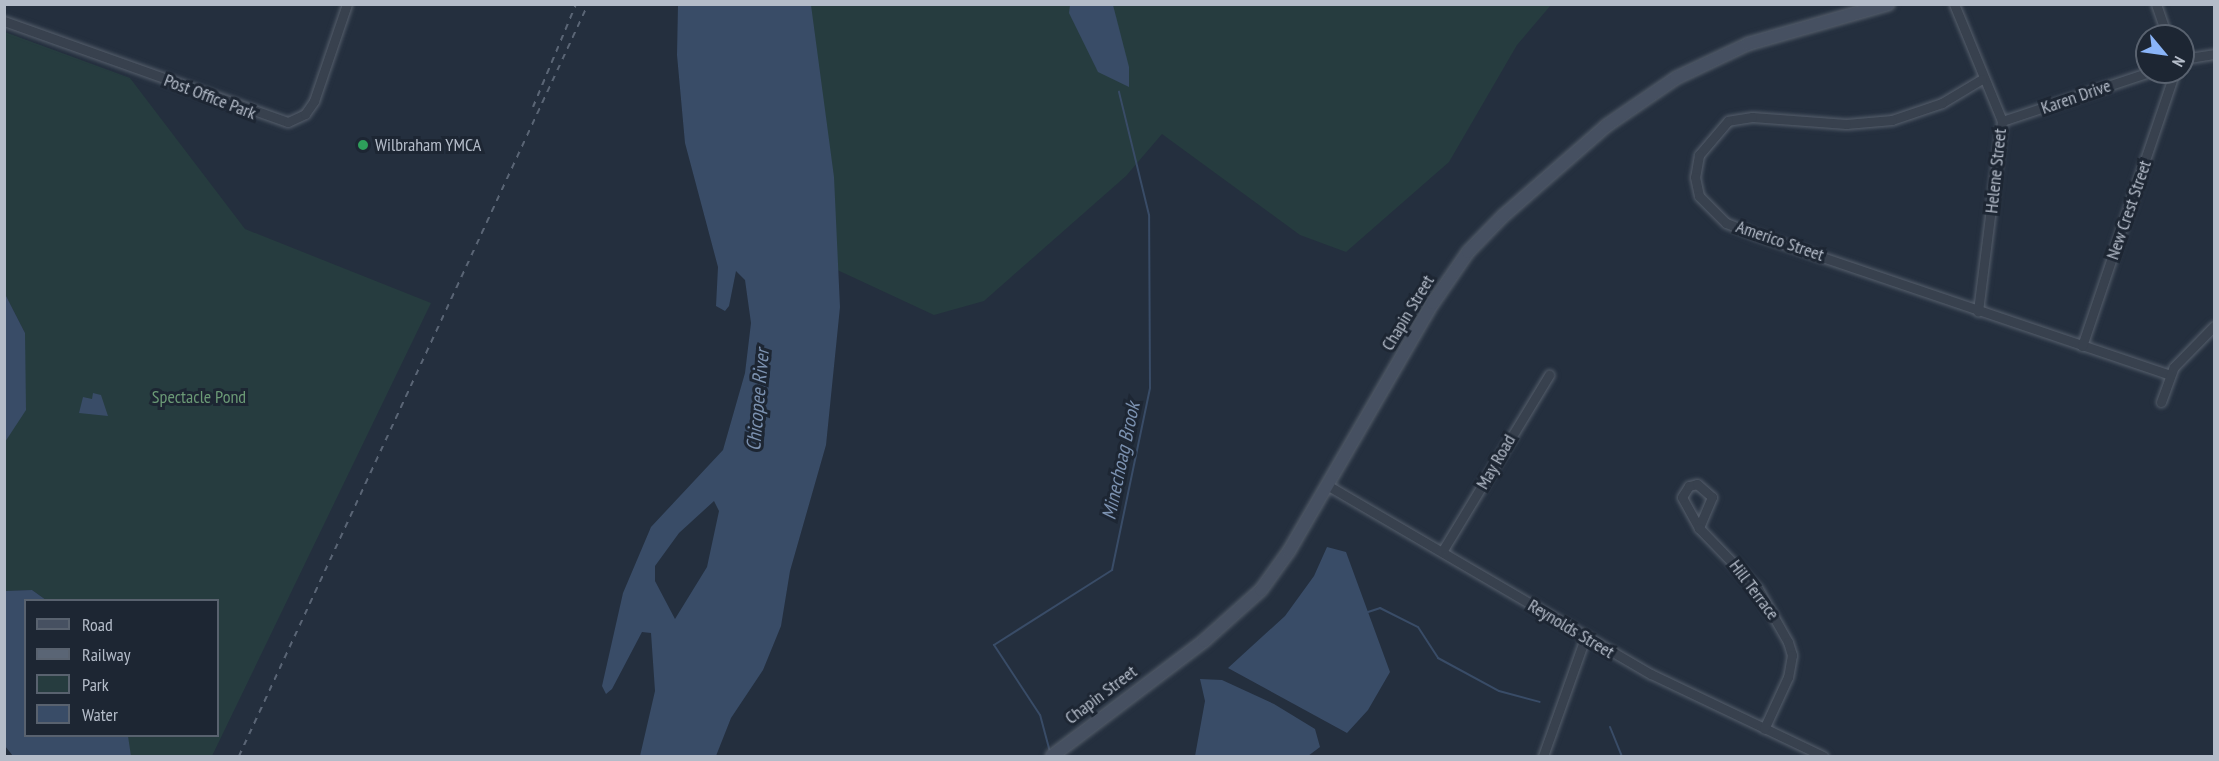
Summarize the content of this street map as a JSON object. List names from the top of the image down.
{
  "streets": {
    "main road": ["Chapin Street"],
    "street": [
      "Post Office Park",
      "Karen Drive",
      "Helene Street",
      "New Crest Street",
      "Americo Street",
      "May Road",
      "Hill Terrace",
      "Reynolds Street"
    ]
  },
  "crossings": [
    ["Karen Drive", "Helene Street"],
    ["Helene Street", "Americo Street"],
    ["New Crest Street", "Americo Street"],
    ["Chapin Street", "Reynolds Street"],
    ["May Road", "Reynolds Street"],
    ["Hill Terrace", "Reynolds Street"]
  ],
  "water": ["Chicopee River", "Minechoag Brook"],
  "parks": ["Spectacle Pond"],
  "places": ["Wilbraham YMCA"],
  "legend": [
    "Road",
    "Railway",
    "Park",
    "Water"
  ],
  "north": "bottom right"
}
